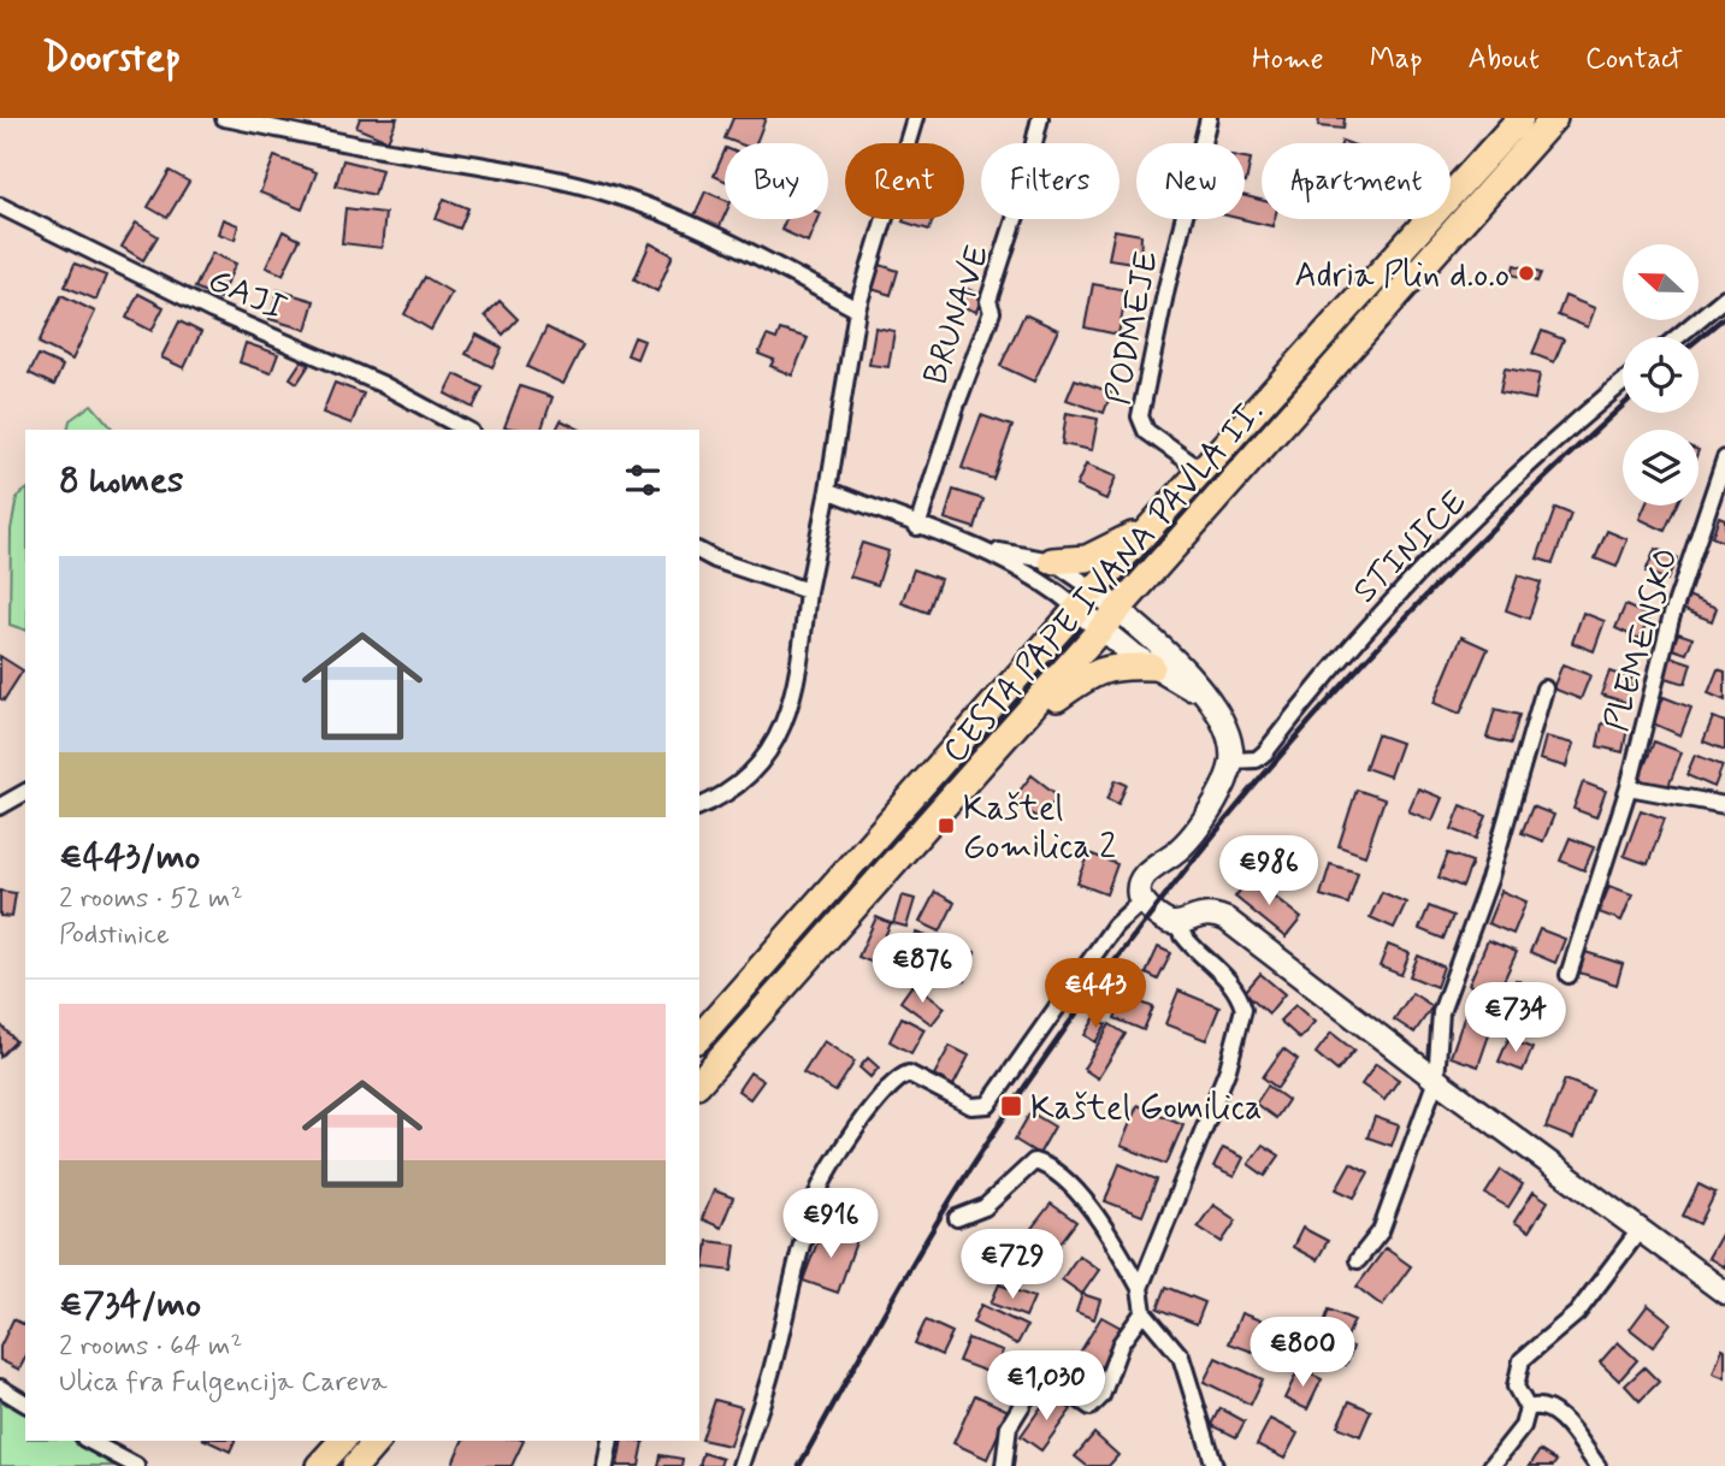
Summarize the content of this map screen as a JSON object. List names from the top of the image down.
{
  "streets": {
    "main road": ["CESTA PAPE IVANA PAVLA II."],
    "street": [
      "GAJI",
      "BRUNAVE",
      "PODMEJE",
      "STINICE",
      "PLEMENSKO"
    ]
  },
  "crossings": [
    ["PODMEJE", "CESTA PAPE IVANA PAVLA II."]
  ],
  "places": {
    "other": ["Adria Plin d.o.o"],
    "transit": ["Kaštel Gomilica 2", "Kaštel Gomilica"]
  },
  "north": "left",
  "page": {
    "header": "Doorstep",
    "nav": [
      "Home",
      "Map",
      "About",
      "Contact"
    ],
    "chip": [
      "Buy",
      "Rent",
      "Filters",
      "New",
      "Apartment"
    ],
    "heading": "8 homes",
    "list": [
      {
        "name": "€443/mo",
        "note": "2 rooms · 52 m² · Podstinice"
      },
      {
        "name": "€734/mo",
        "note": "2 rooms · 64 m² · Ulica fra Fulgencija Careva"
      }
    ],
    "price": [
      "€986",
      "€876",
      "€443",
      "€734",
      "€916",
      "€729",
      "€800",
      "€1,030"
    ]
  }
}
